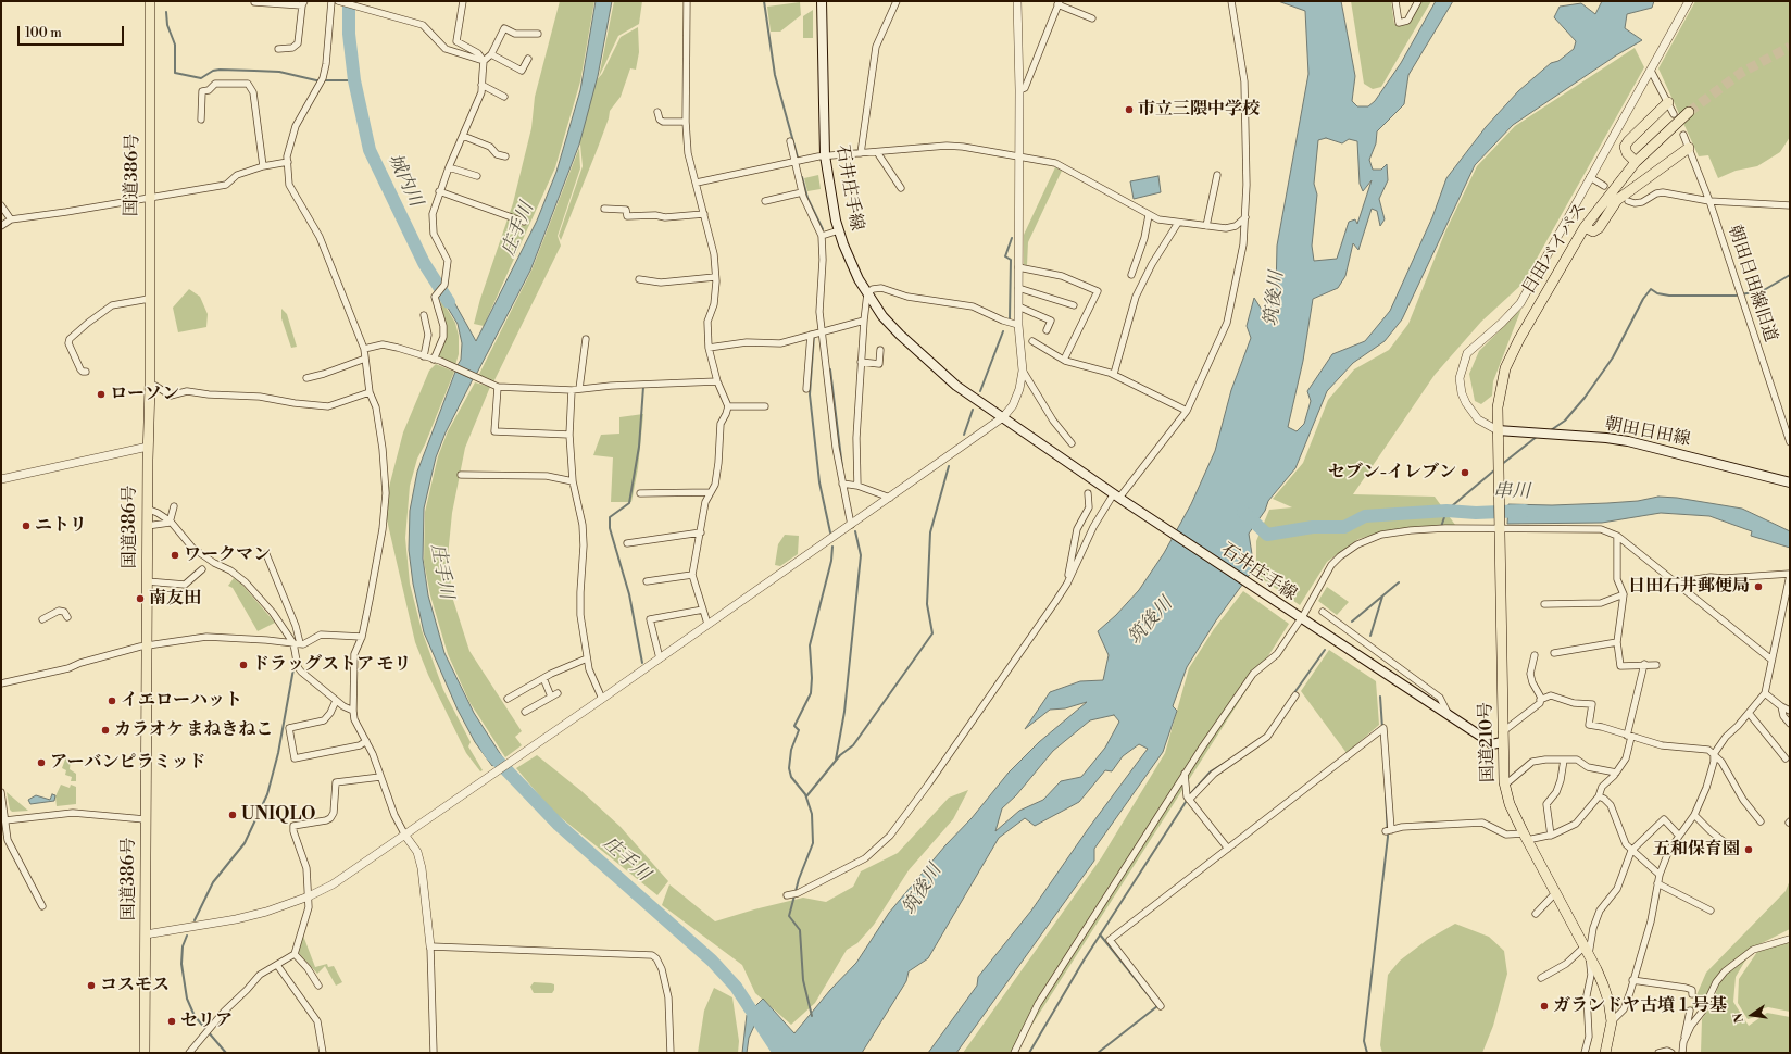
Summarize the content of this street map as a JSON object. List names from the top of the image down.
{
  "streets": {
    "highway": ["国道386号", "日田バイパス", "国道210号"],
    "main road": ["石井庄手線", "朝田日田線"],
    "street": ["朝田日田線旧道"]
  },
  "crossings": [
    ["石井庄手線", "国道210号"],
    ["日田バイパス", "朝田日田線"],
    ["日田バイパス", "国道210号"],
    ["朝田日田線", "国道210号"]
  ],
  "water": [
    "城内川",
    "庄手川",
    "筑後川",
    "串川"
  ],
  "places": [
    "市立三隈中学校",
    "ローソン",
    "セブン-イレブン",
    "ニトリ",
    "ワークマン",
    "日田石井郵便局",
    "南友田",
    "ドラッグストア モリ",
    "イエローハット",
    "カラオケ まねきねこ",
    "アーバンピラミッド",
    "UNIQLO",
    "五和保育園",
    "コスモス",
    "ガランドヤ古墳１号基",
    "セリア"
  ],
  "scale_bar": "100 m",
  "north": "left"
}
